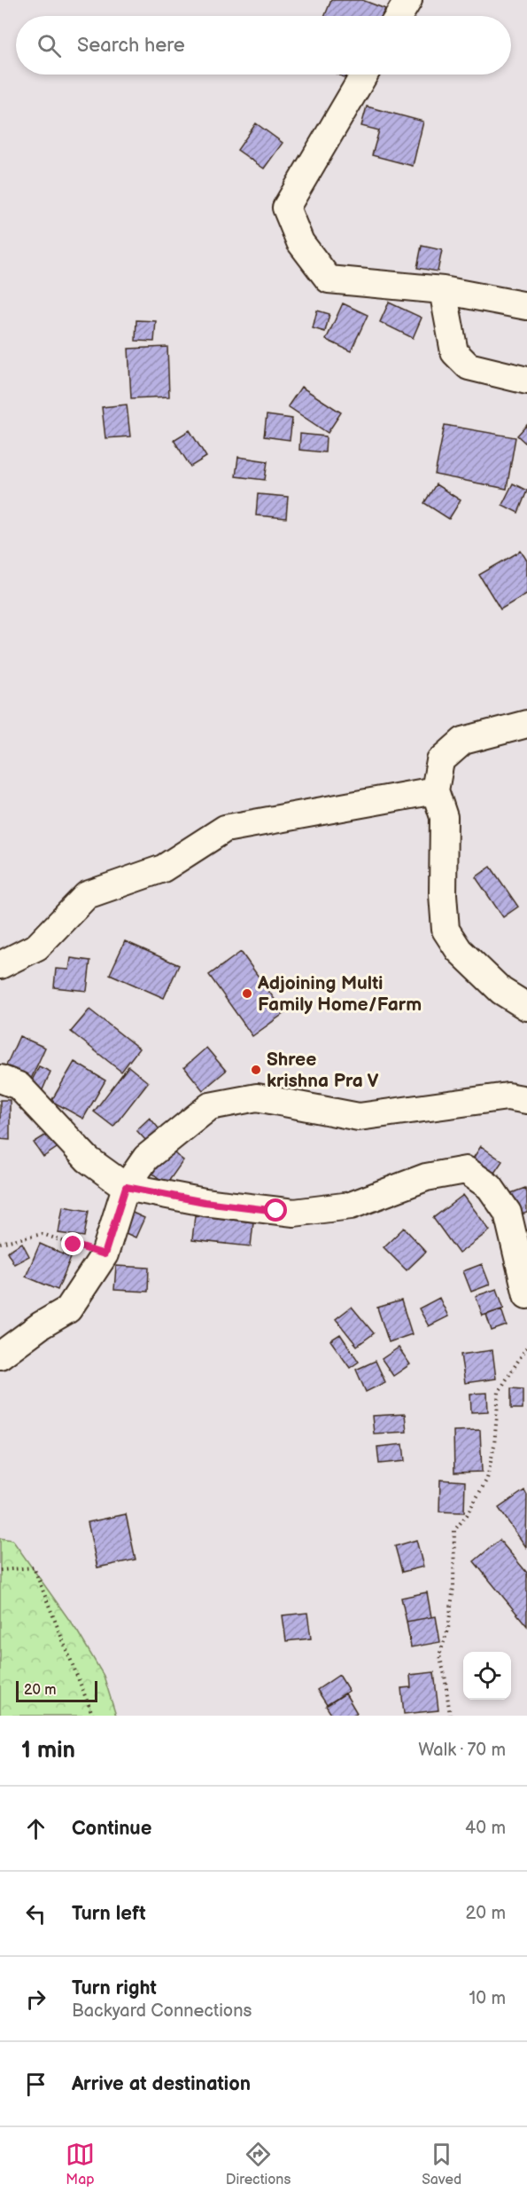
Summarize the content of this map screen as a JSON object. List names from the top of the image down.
{
  "places": ["Adjoining Multi Family Home/Farm", "Shree krishna Pra V"],
  "scale_bar": "20 m",
  "page": {
    "search": "Search here",
    "scale": "20 m",
    "heading": ["1 min", "Walk · 70 m"],
    "list": [
      ["Continue", "40 m"],
      ["Turn left", "20 m"],
      ["Turn right", "Backyard Connections", "10 m"],
      "Arrive at destination"
    ],
    "nav": ["Map", "Directions", "Saved"]
  }
}
